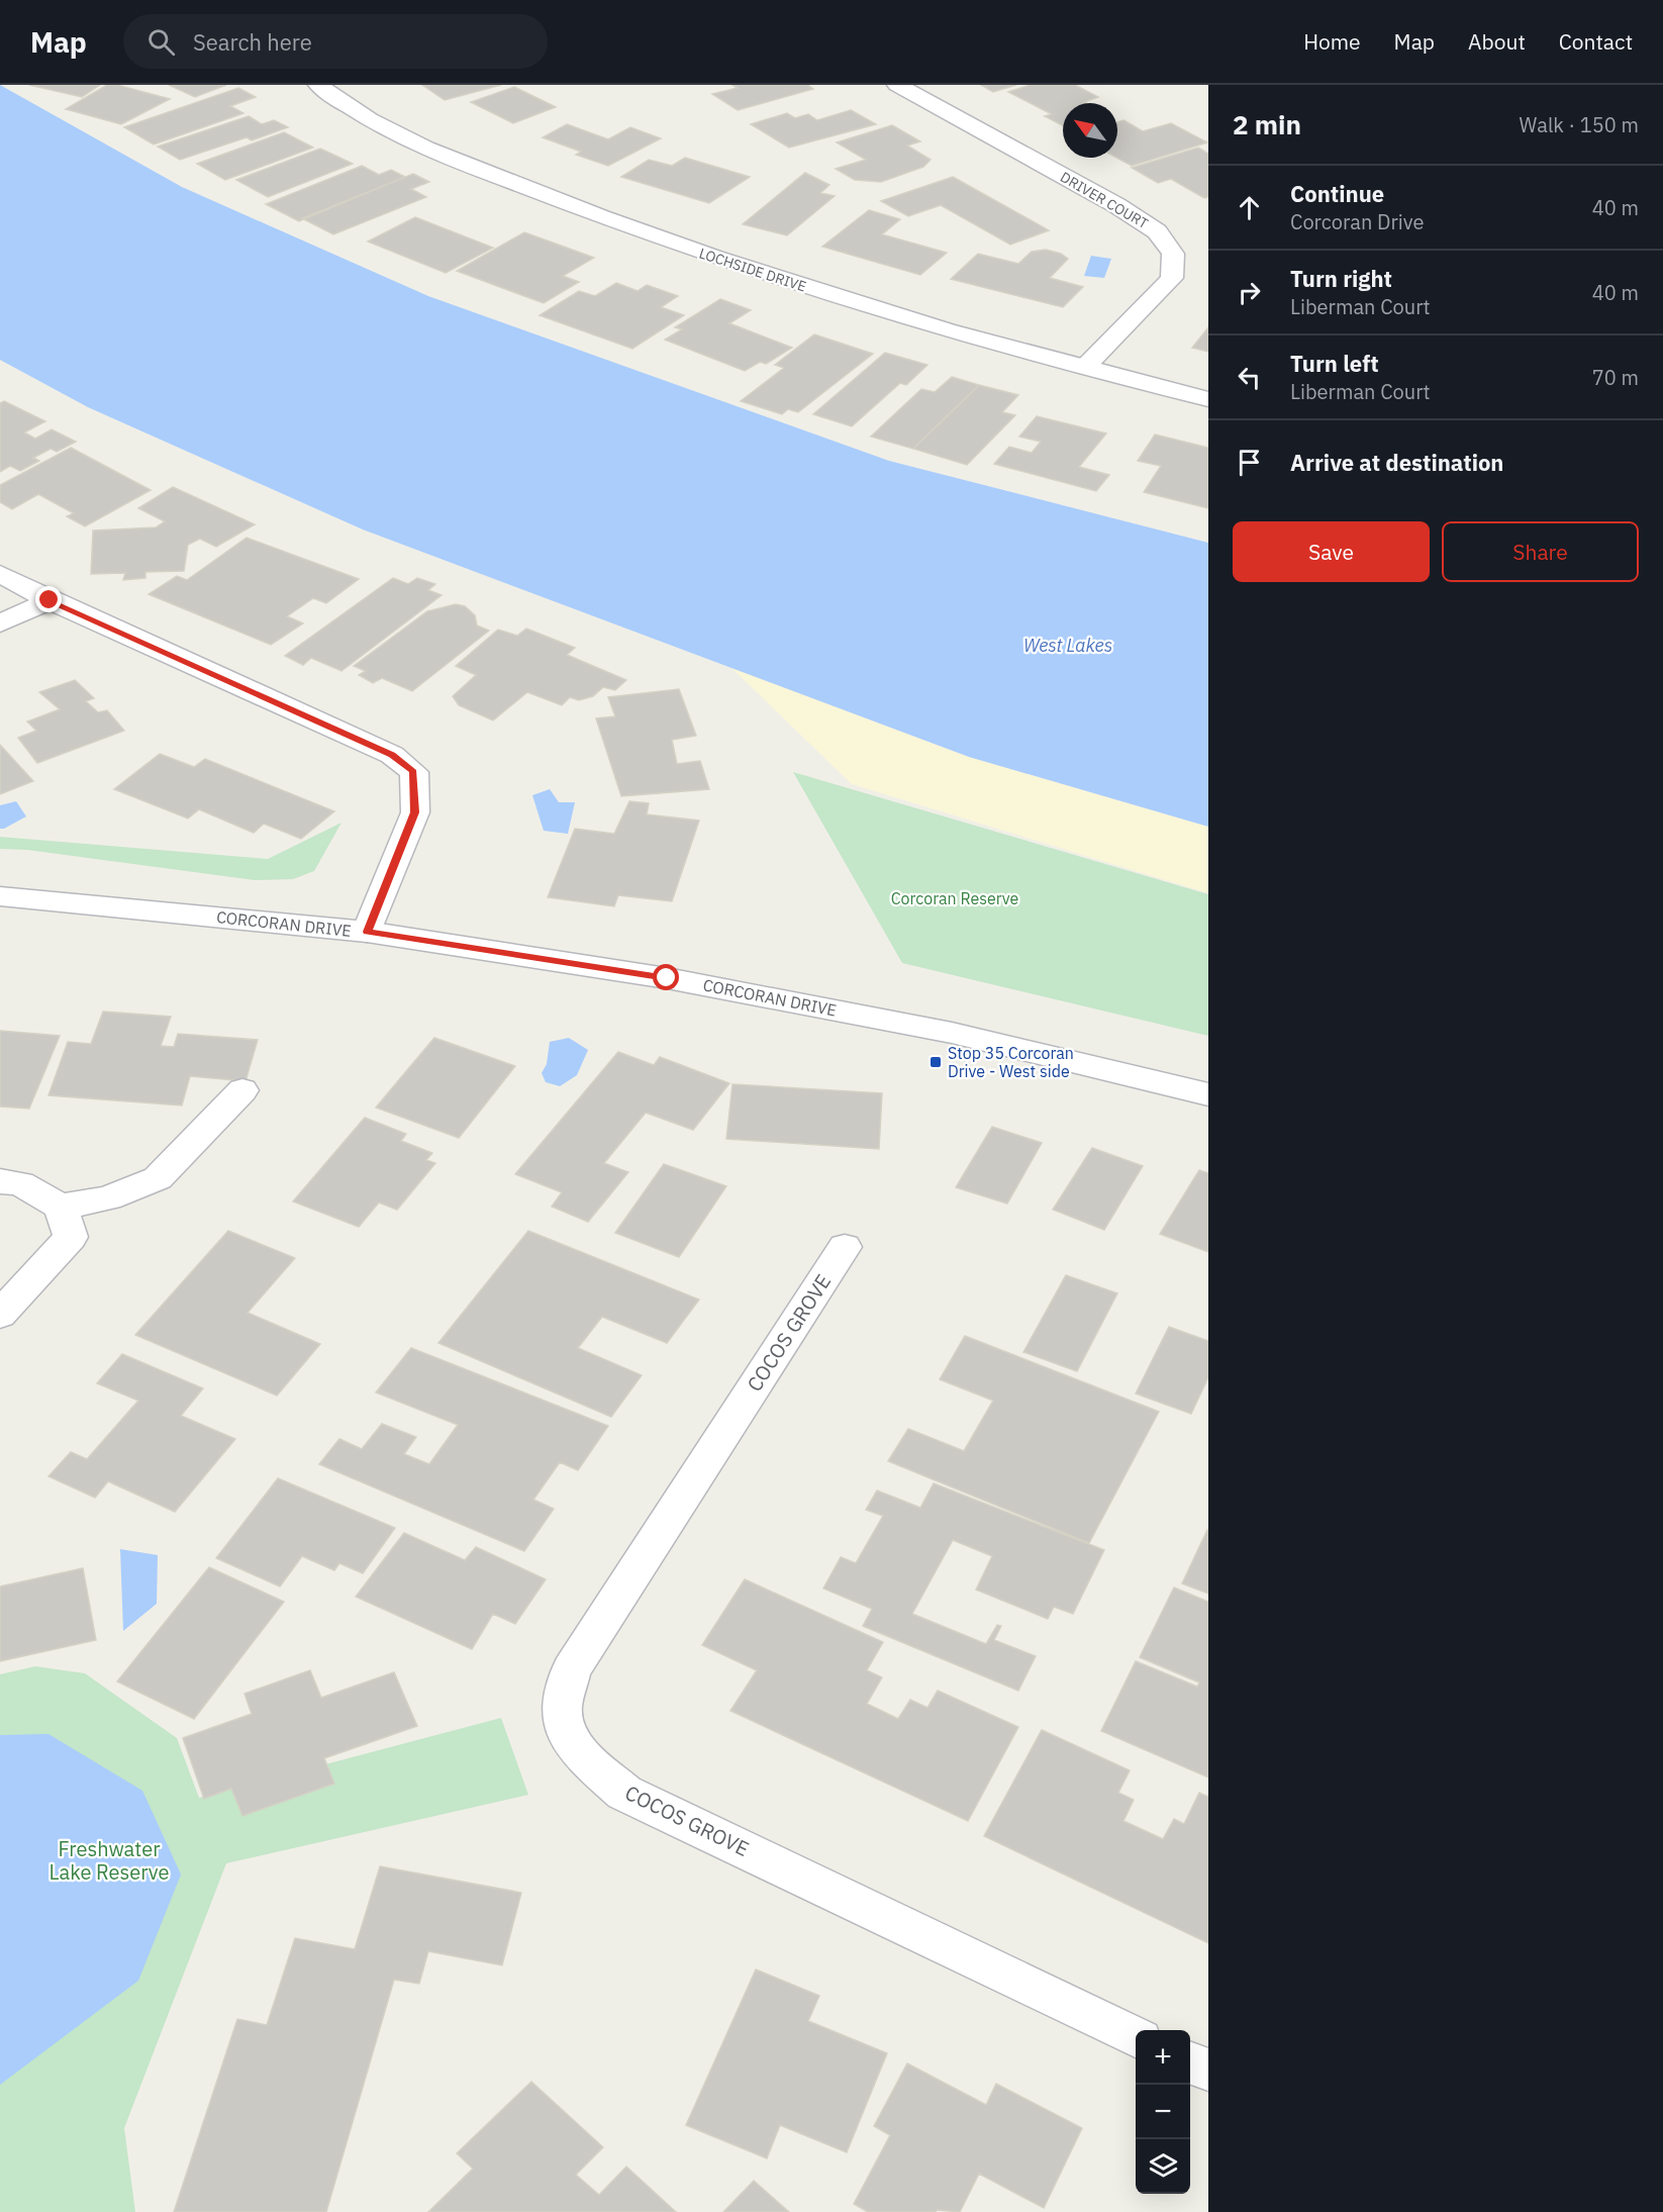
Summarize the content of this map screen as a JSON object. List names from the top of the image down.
{
  "streets": {
    "street": [
      "DRIVER COURT",
      "LOCHSIDE DRIVE",
      "CORCORAN DRIVE",
      "COCOS GROVE"
    ]
  },
  "crossings": [
    ["DRIVER COURT", "LOCHSIDE DRIVE"]
  ],
  "water": ["West Lakes"],
  "parks": ["Corcoran Reserve", "Freshwater Lake Reserve"],
  "places": {
    "transit": ["Stop 35 Corcoran Drive - West side"]
  },
  "north": "top left",
  "page": {
    "header": "Map",
    "search": "Search here",
    "nav": [
      "Home",
      "Map",
      "About",
      "Contact"
    ],
    "heading": ["2 min", "Walk · 150 m"],
    "list": [
      ["Continue", "Corcoran Drive", "40 m"],
      ["Turn right", "Liberman Court", "40 m"],
      ["Turn left", "Liberman Court", "70 m"],
      "Arrive at destination"
    ],
    "buttons": ["Save", "Share"],
    "map_buttons": ["+", "−"]
  }
}
